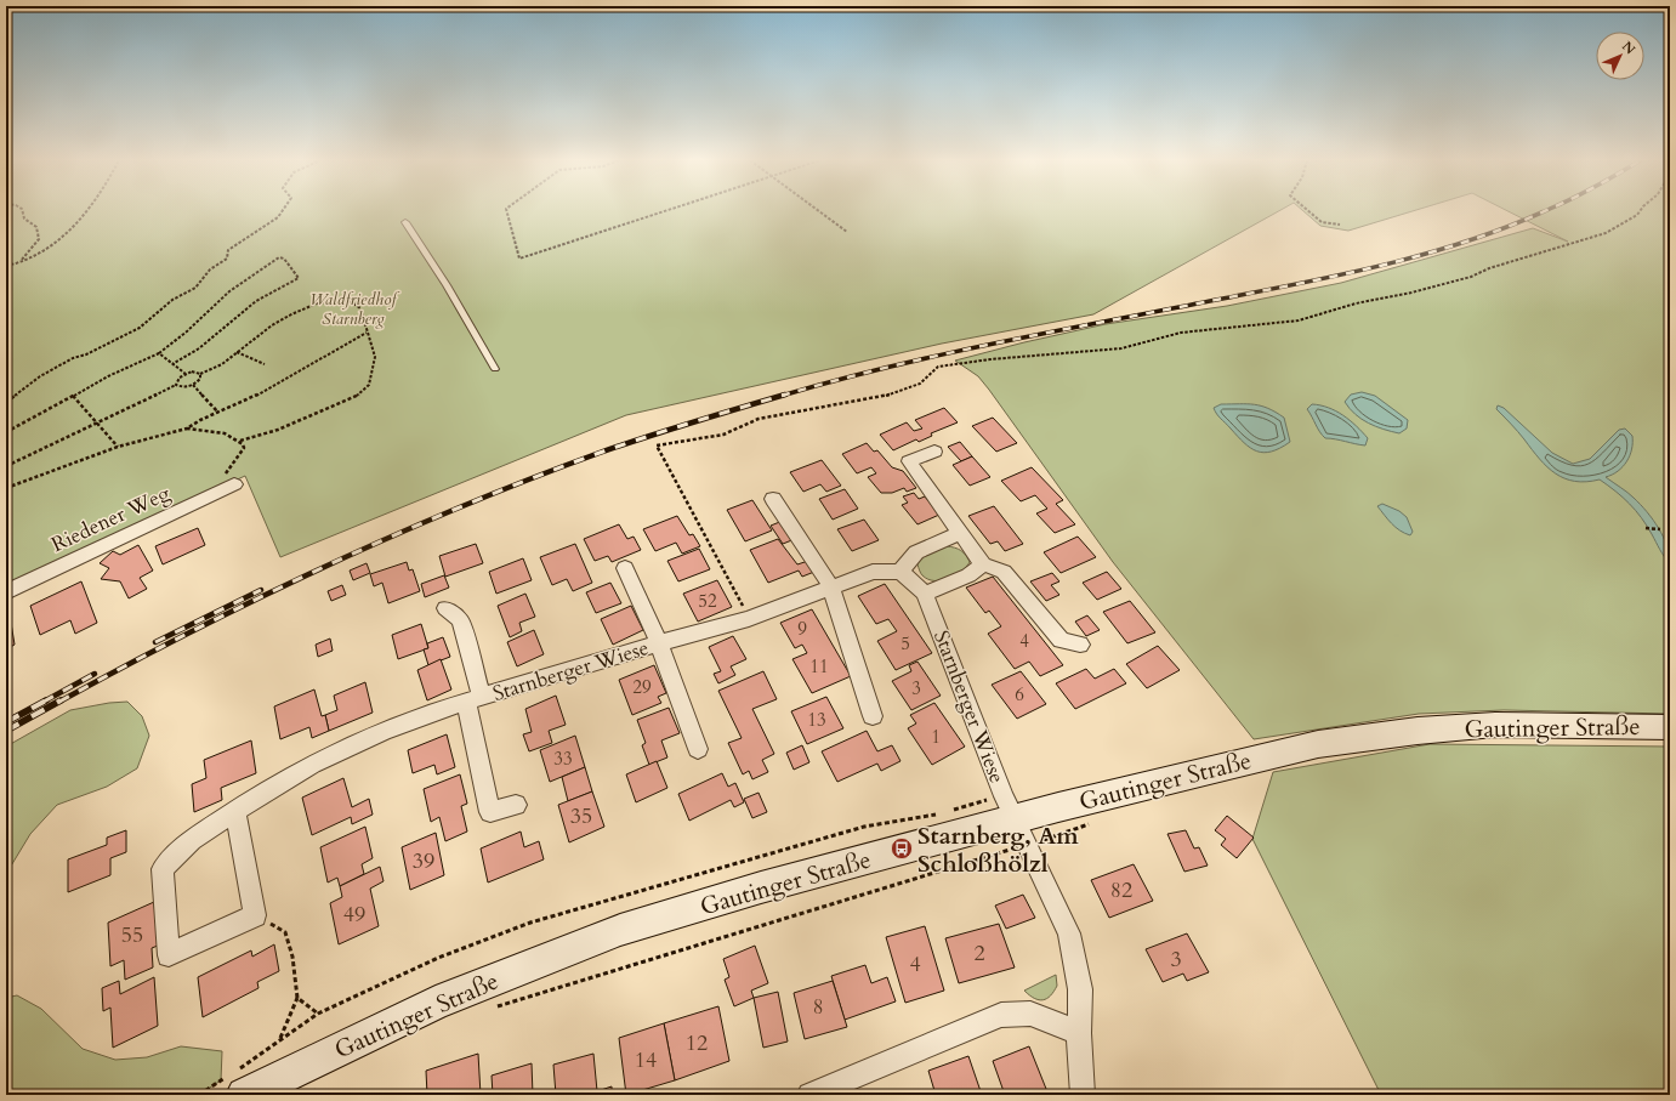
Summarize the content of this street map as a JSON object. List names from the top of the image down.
{
  "streets": {
    "main road": ["Gautinger Straße"],
    "street": ["Riedener Weg", "Starnberger Wiese"]
  },
  "crossings": [
    ["Starnberger Wiese", "Gautinger Straße"]
  ],
  "parks": ["Waldfriedhof Starnberg"],
  "places": {
    "bus stop": ["Starnberg, Am Schloßhölzl"]
  },
  "house_numbers": [
    "52",
    "9",
    "4",
    "5",
    "11",
    "29",
    "3",
    "6",
    "13",
    "1",
    "33",
    "35",
    "39",
    "82",
    "49",
    "55",
    "2",
    "3",
    "4",
    "8",
    "12",
    "14"
  ],
  "north": "top right"
}
